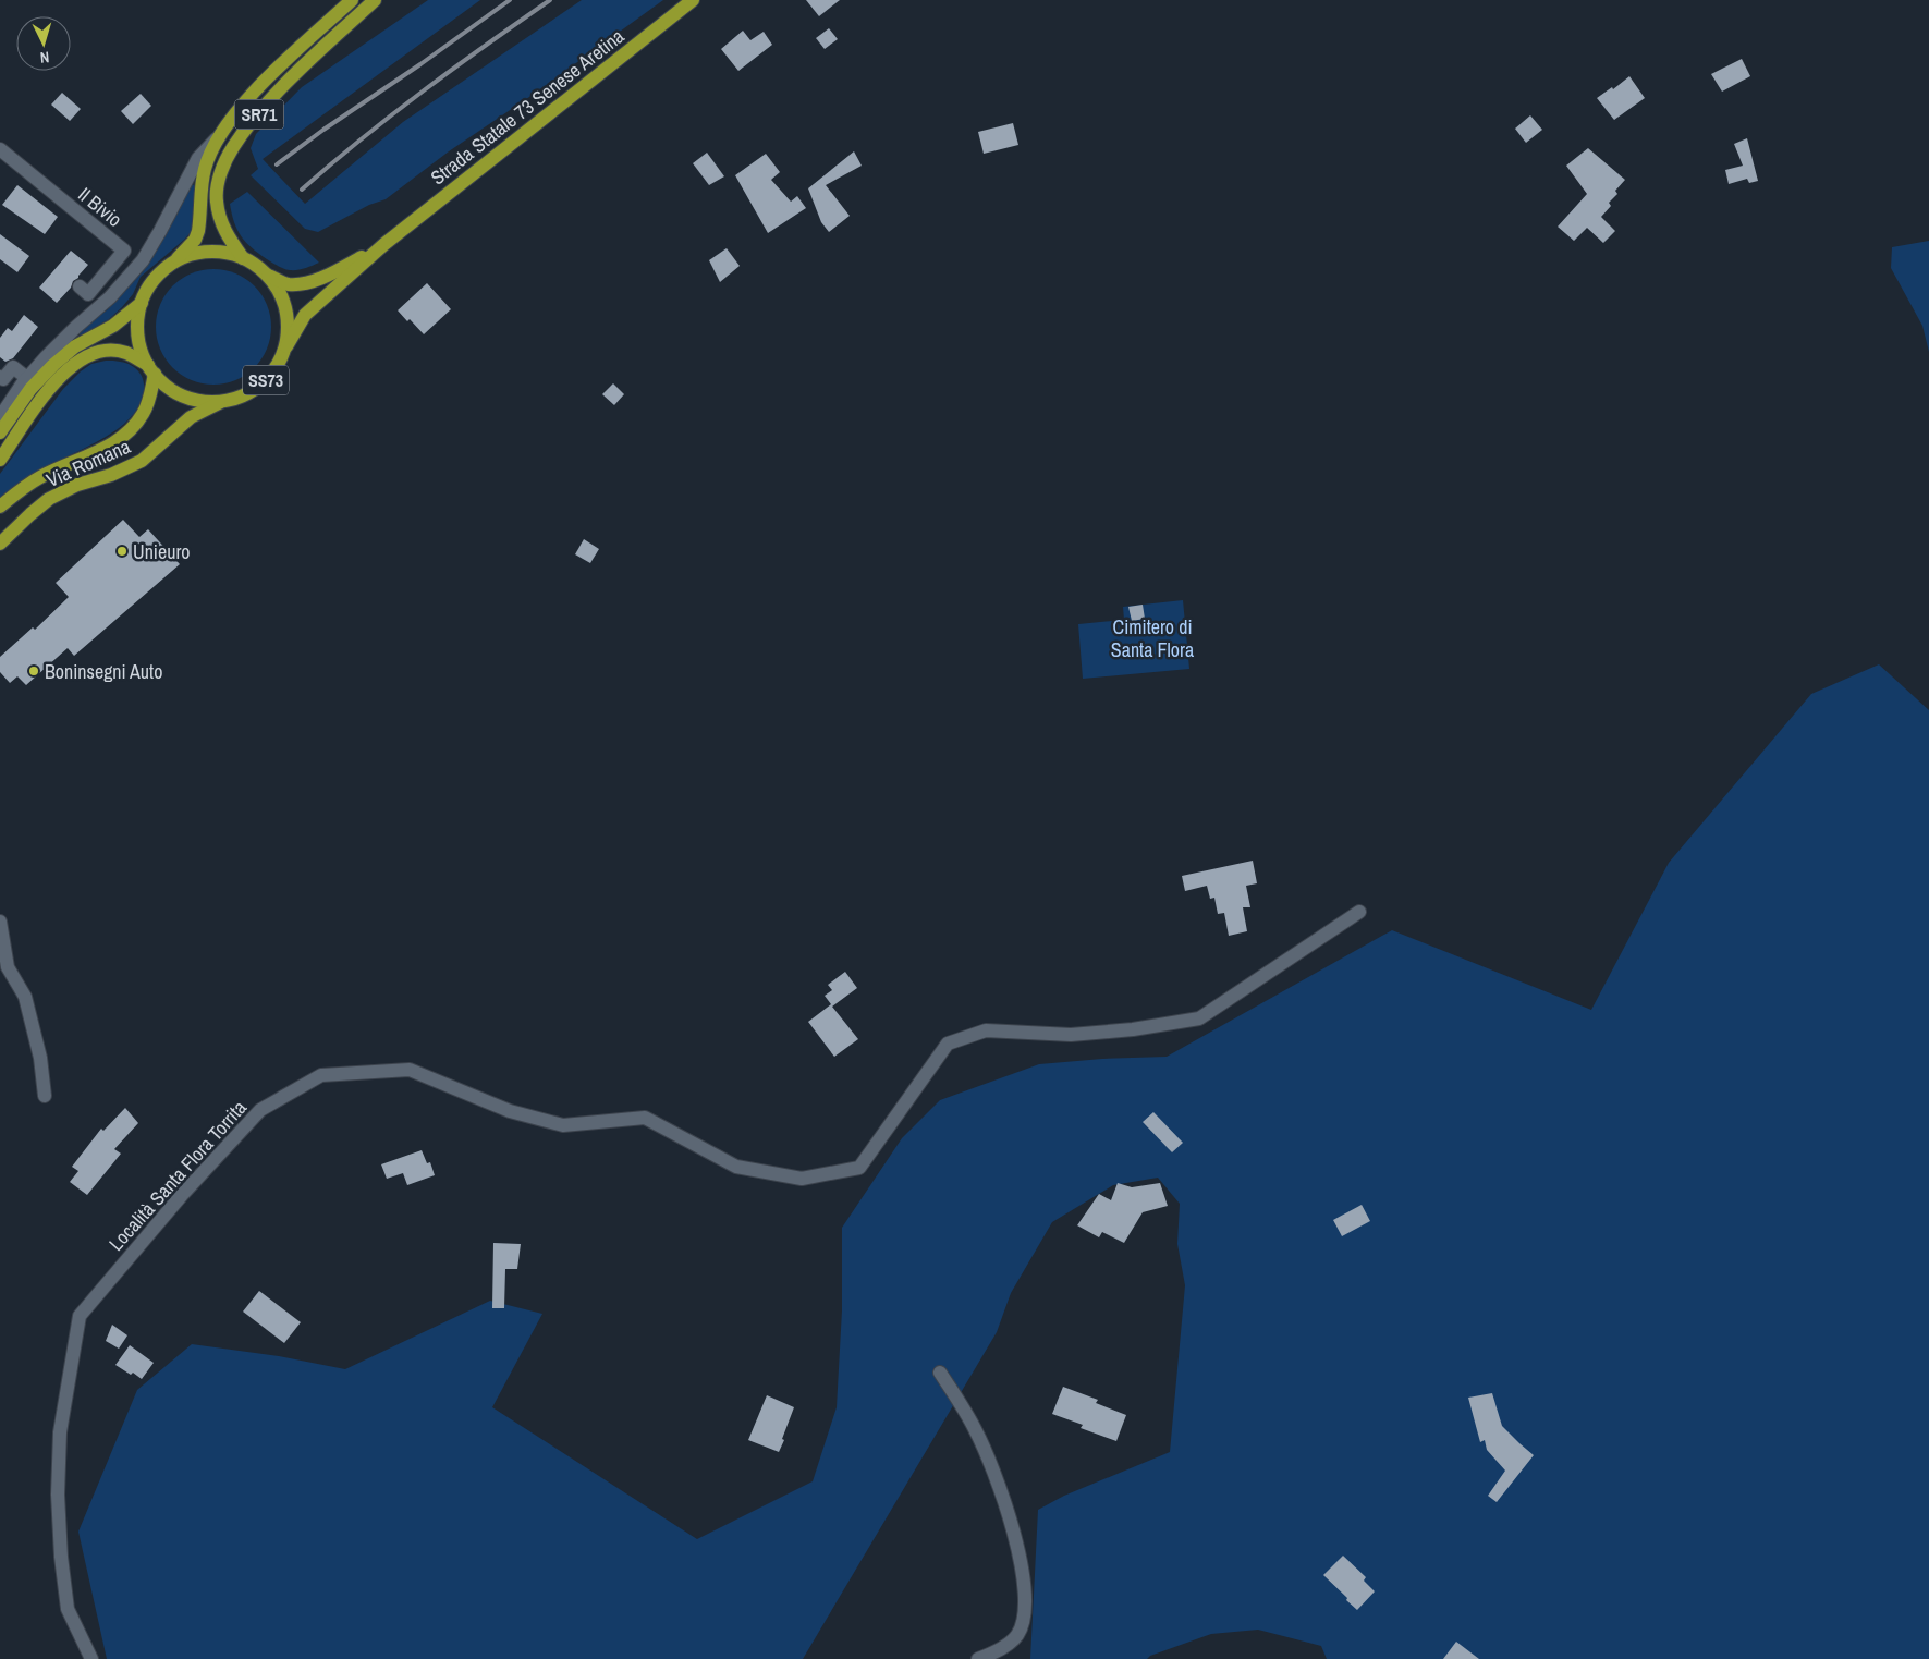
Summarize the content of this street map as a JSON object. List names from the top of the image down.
{
  "streets": {
    "main road": [
      "Strada Statale 73 Senese Aretina",
      "SR71",
      "SS73",
      "Via Romana"
    ],
    "street": ["Il Bivio", "Località Santa Flora Torrita"]
  },
  "crossings": [
    ["Strada Statale 73 Senese Aretina", "SR71"],
    ["Strada Statale 73 Senese Aretina", "Via Romana"],
    ["SR71", "Via Romana"]
  ],
  "parks": ["Cimitero di Santa Flora"],
  "places": ["Unieuro", "Boninsegni Auto"],
  "north": "bottom"
}
